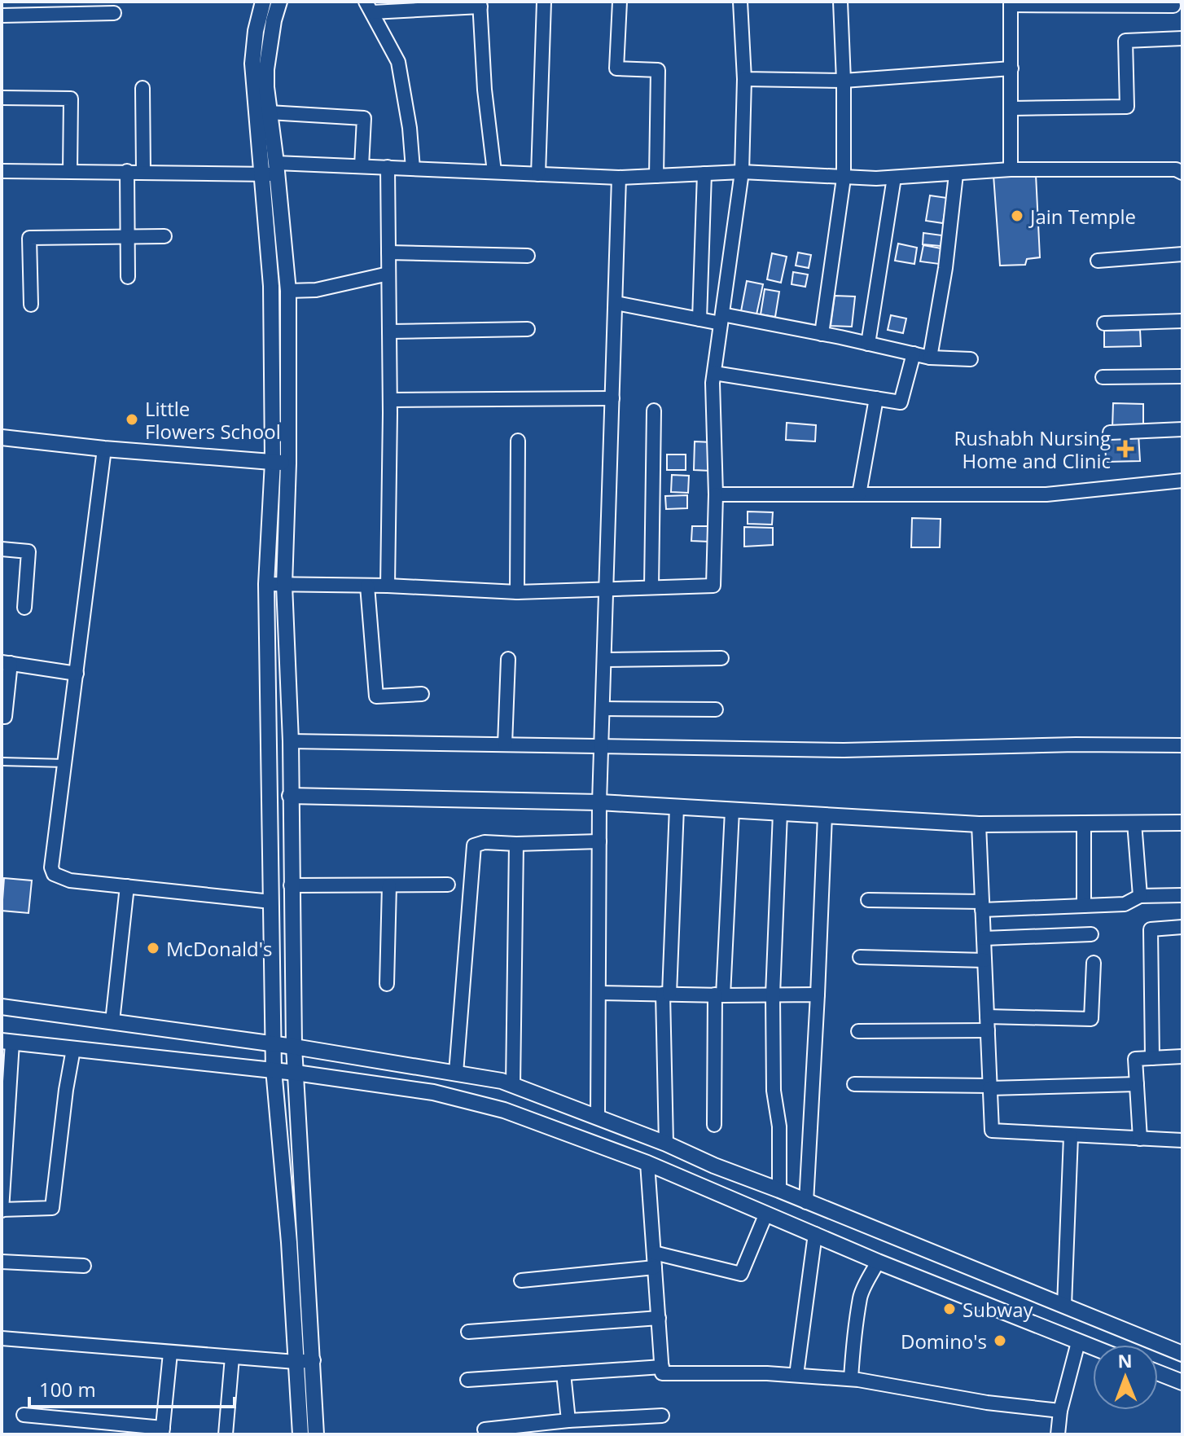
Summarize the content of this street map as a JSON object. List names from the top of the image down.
{
  "places": {
    "other": [
      "Jain Temple",
      "Little Flowers School",
      "McDonald's",
      "Subway",
      "Domino's"
    ],
    "health": ["Rushabh Nursing Home and Clinic"]
  },
  "scale_bar": "100 m",
  "north": "top"
}
